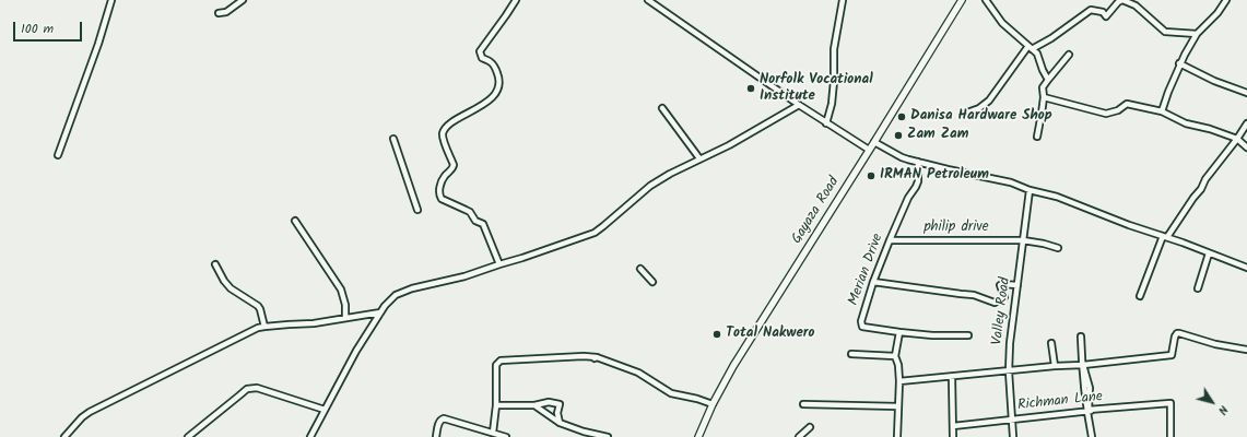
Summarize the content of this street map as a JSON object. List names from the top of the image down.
{
  "streets": {
    "main road": ["Gayaza Road"],
    "street": [
      "philip drive",
      "Merian Drive",
      "Valley Road",
      "Richman Lane"
    ]
  },
  "crossings": [
    ["philip drive", "Merian Drive"],
    ["philip drive", "Valley Road"],
    ["Valley Road", "Richman Lane"]
  ],
  "places": [
    "Norfolk Vocational Institute",
    "Danisa Hardware Shop",
    "Zam Zam",
    "IRMAN Petroleum",
    "Total Nakwero"
  ],
  "scale_bar": "100 m",
  "north": "bottom right"
}
